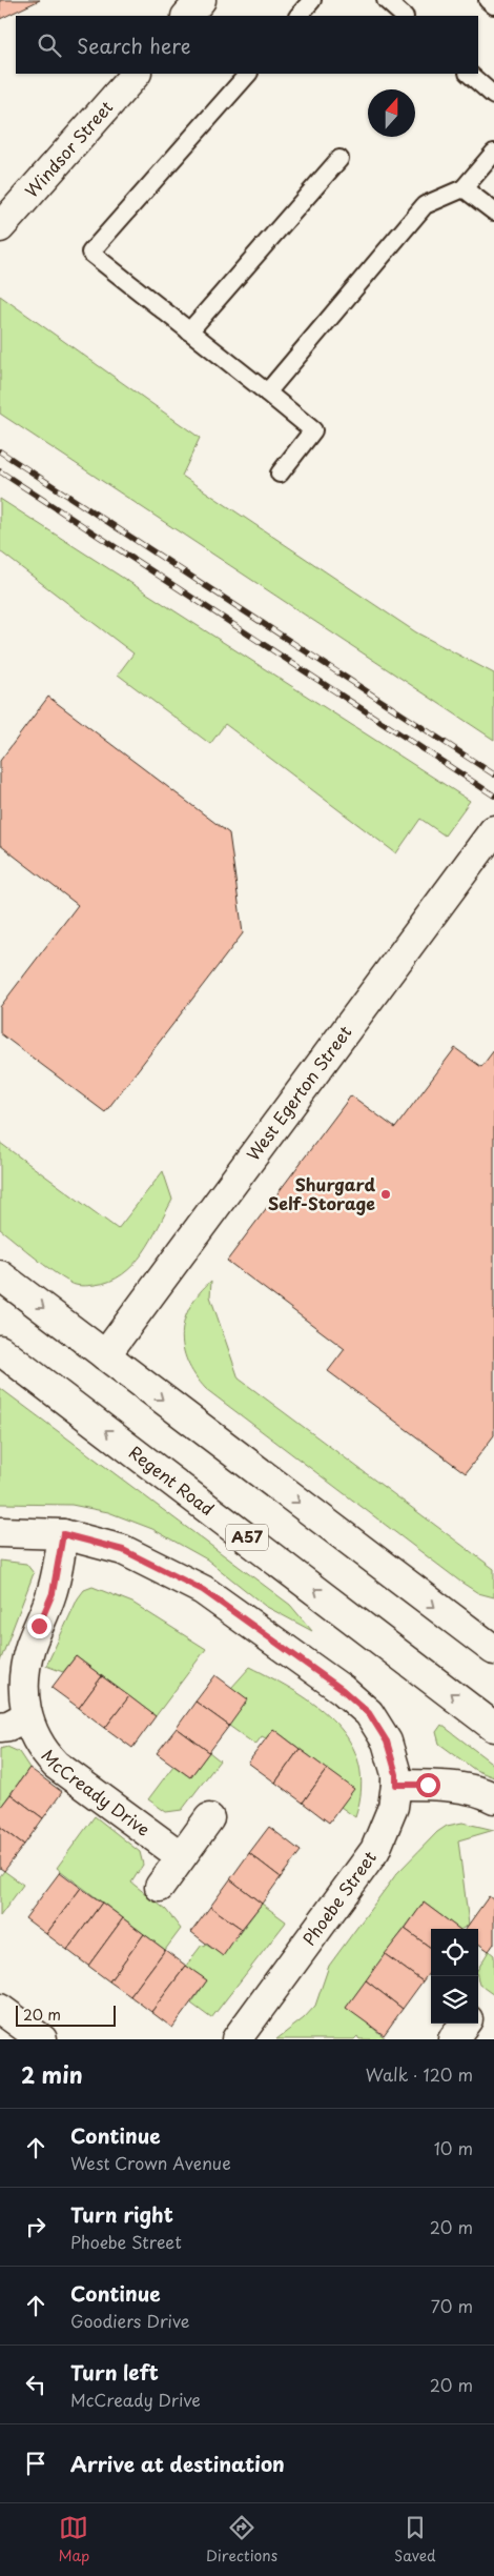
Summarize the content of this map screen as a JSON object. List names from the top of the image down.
{
  "streets": {
    "main road": [
      "Windsor Street",
      "West Egerton Street",
      "Regent Road",
      "A57",
      "McCready Drive",
      "Phoebe Street"
    ]
  },
  "crossings": [
    ["McCready Drive", "Phoebe Street"]
  ],
  "places": ["Shurgard Self-Storage"],
  "scale_bar": "20 m",
  "north": "top",
  "page": {
    "search": "Search here",
    "scale": "20 m",
    "heading": ["2 min", "Walk · 120 m"],
    "list": [
      ["Continue", "West Crown Avenue", "10 m"],
      ["Turn right", "Phoebe Street", "20 m"],
      ["Continue", "Goodiers Drive", "70 m"],
      ["Turn left", "McCready Drive", "20 m"],
      "Arrive at destination"
    ],
    "nav": ["Map", "Directions", "Saved"]
  }
}
